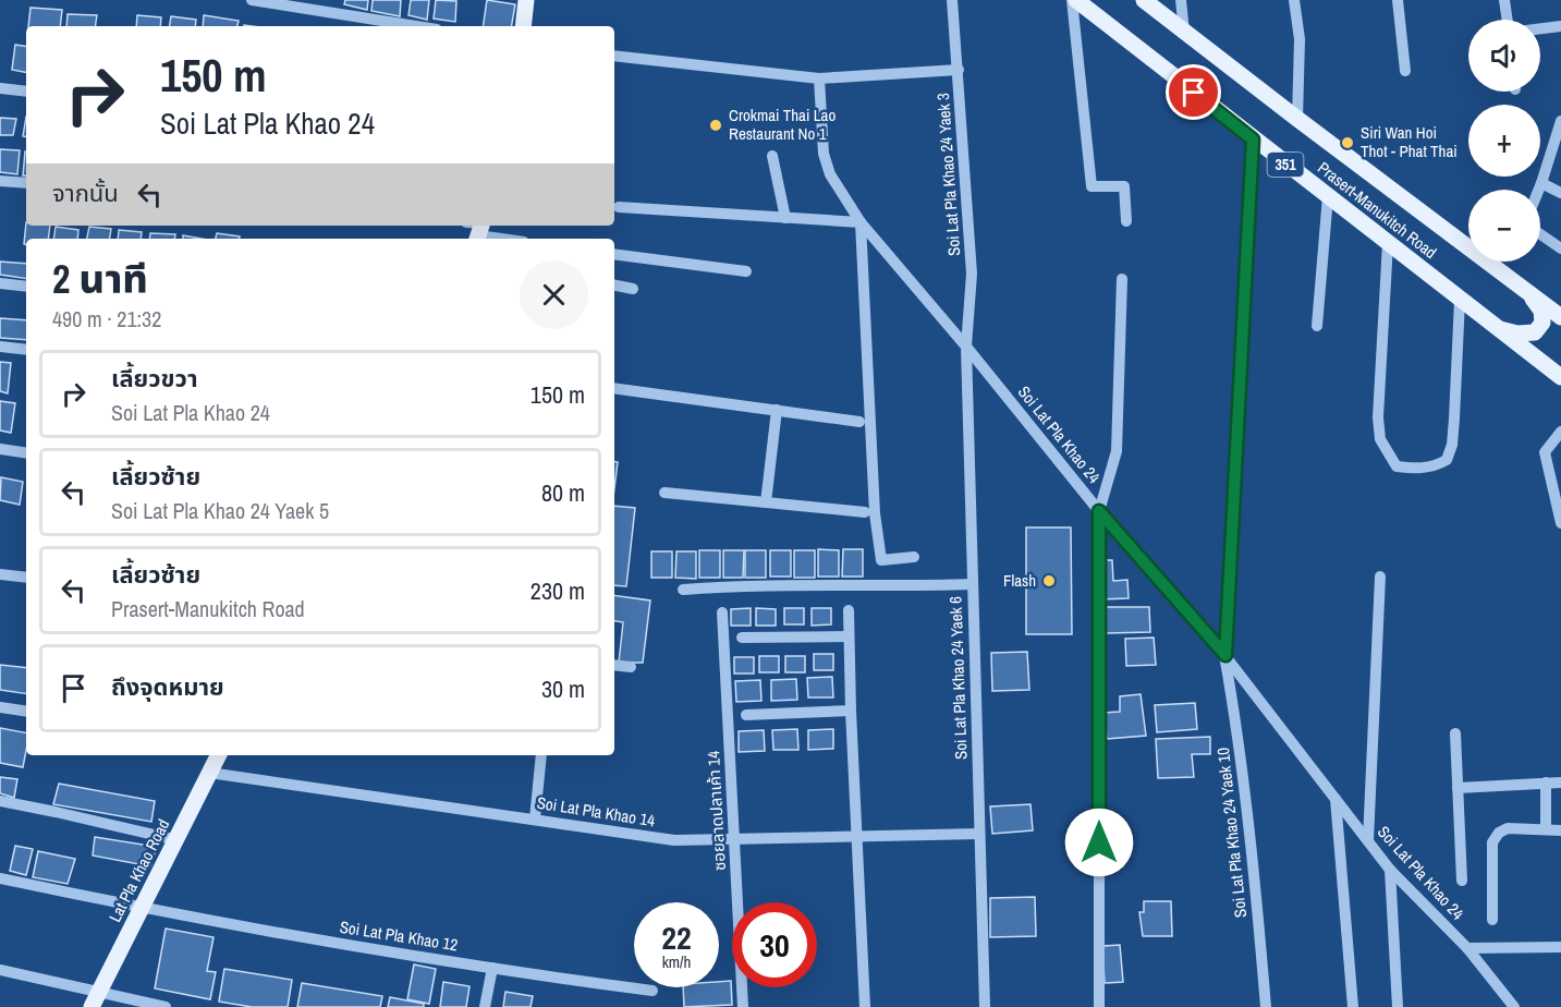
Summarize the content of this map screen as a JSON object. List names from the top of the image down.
{
  "streets": {
    "main road": ["351", "Prasert-Manukitch Road", "Lat Pla Khao Road"],
    "street": [
      "Soi Lat Pla Khao 24 Yaek 3",
      "Soi Lat Pla Khao 24",
      "Soi Lat Pla Khao 24 Yaek 6",
      "ซอยลาดปลาเค้า 14",
      "Soi Lat Pla Khao 14",
      "Soi Lat Pla Khao 24 Yaek 10",
      "Soi Lat Pla Khao 12"
    ]
  },
  "crossings": [
    ["Soi Lat Pla Khao 24 Yaek 3", "Soi Lat Pla Khao 24"],
    ["Soi Lat Pla Khao 24 Yaek 3", "Soi Lat Pla Khao 24 Yaek 6"],
    ["Prasert-Manukitch Road", "Soi Lat Pla Khao 24 Yaek 10"],
    ["Soi Lat Pla Khao 24", "Soi Lat Pla Khao 24 Yaek 6"],
    ["Soi Lat Pla Khao 24", "Soi Lat Pla Khao 24 Yaek 10"],
    ["Soi Lat Pla Khao 24 Yaek 6", "Soi Lat Pla Khao 14"],
    ["ซอยลาดปลาเค้า 14", "Soi Lat Pla Khao 14"],
    ["Soi Lat Pla Khao 14", "Lat Pla Khao Road"],
    ["Lat Pla Khao Road", "Soi Lat Pla Khao 12"]
  ],
  "places": ["Crokmai Thai Lao Restaurant No 1", "Siri Wan Hoi Thot - Phat Thai", "Flash"],
  "page": {
    "map_buttons": ["+", "−"],
    "turn": ["150 m", "Soi Lat Pla Khao 24"],
    "then": "จากนั้น",
    "heading": ["2 นาที", "490 m · 21:32"],
    "list": [
      {
        "name": "เลี้ยวขวา",
        "note": "Soi Lat Pla Khao 24",
        "value": "150 m"
      },
      {
        "name": "เลี้ยวซ้าย",
        "note": "Soi Lat Pla Khao 24 Yaek 5",
        "value": "80 m"
      },
      {
        "name": "เลี้ยวซ้าย",
        "note": "Prasert-Manukitch Road",
        "value": "230 m"
      },
      {
        "name": "ถึงจุดหมาย",
        "value": "30 m"
      }
    ],
    "speed": "22 km/h",
    "limit": "30"
  }
}
